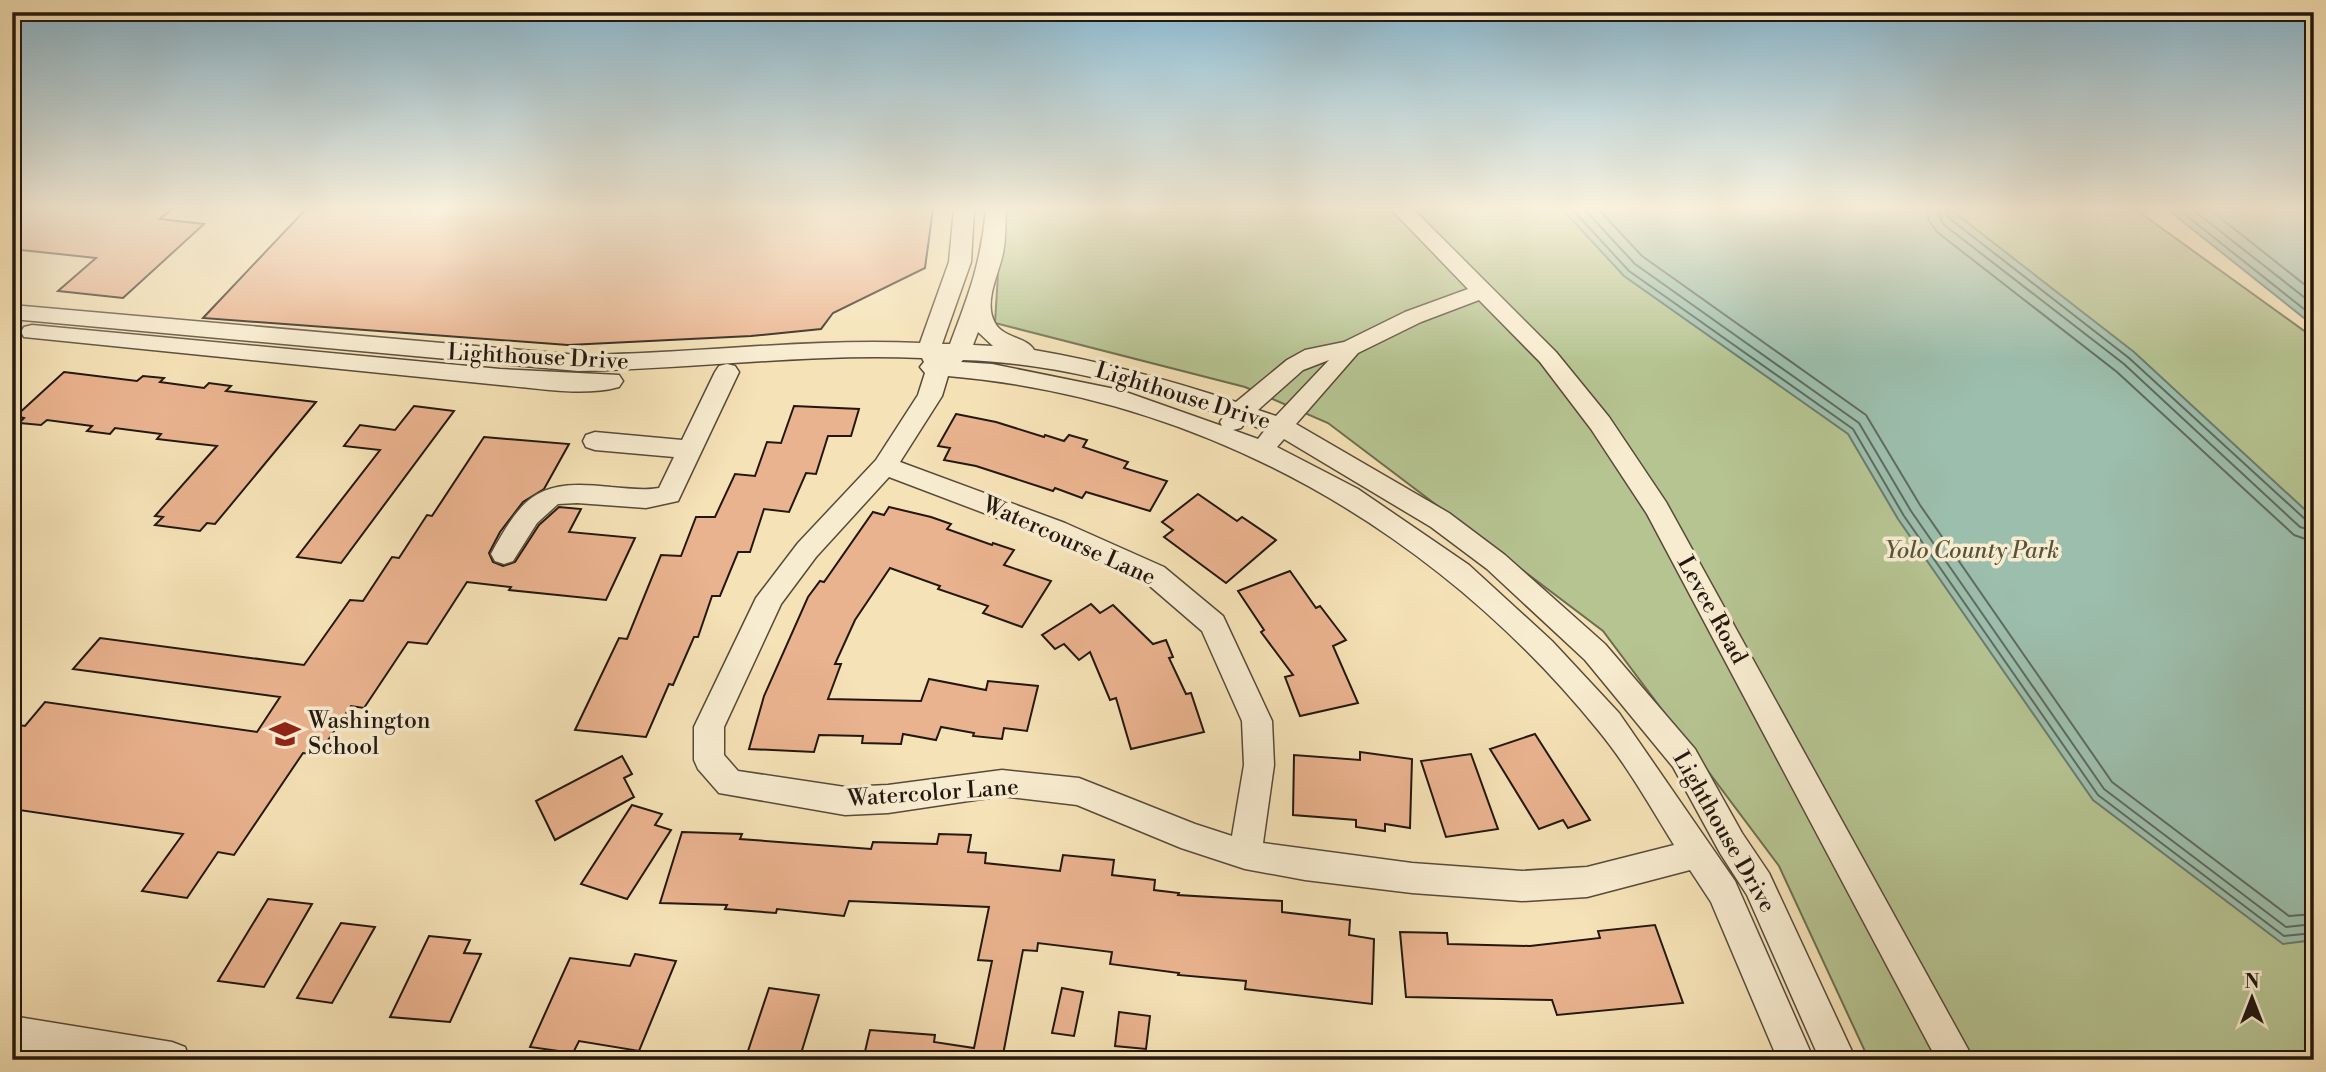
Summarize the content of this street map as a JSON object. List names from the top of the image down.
{
  "streets": {
    "street": [
      "Lighthouse Drive",
      "Watercourse Lane",
      "Levee Road",
      "Watercolor Lane"
    ]
  },
  "crossings": [
    ["Lighthouse Drive", "Watercolor Lane"],
    ["Watercourse Lane", "Watercolor Lane"]
  ],
  "parks": ["Yolo County Park"],
  "places": {
    "school or university": ["Washington School"]
  },
  "north": "top"
}
